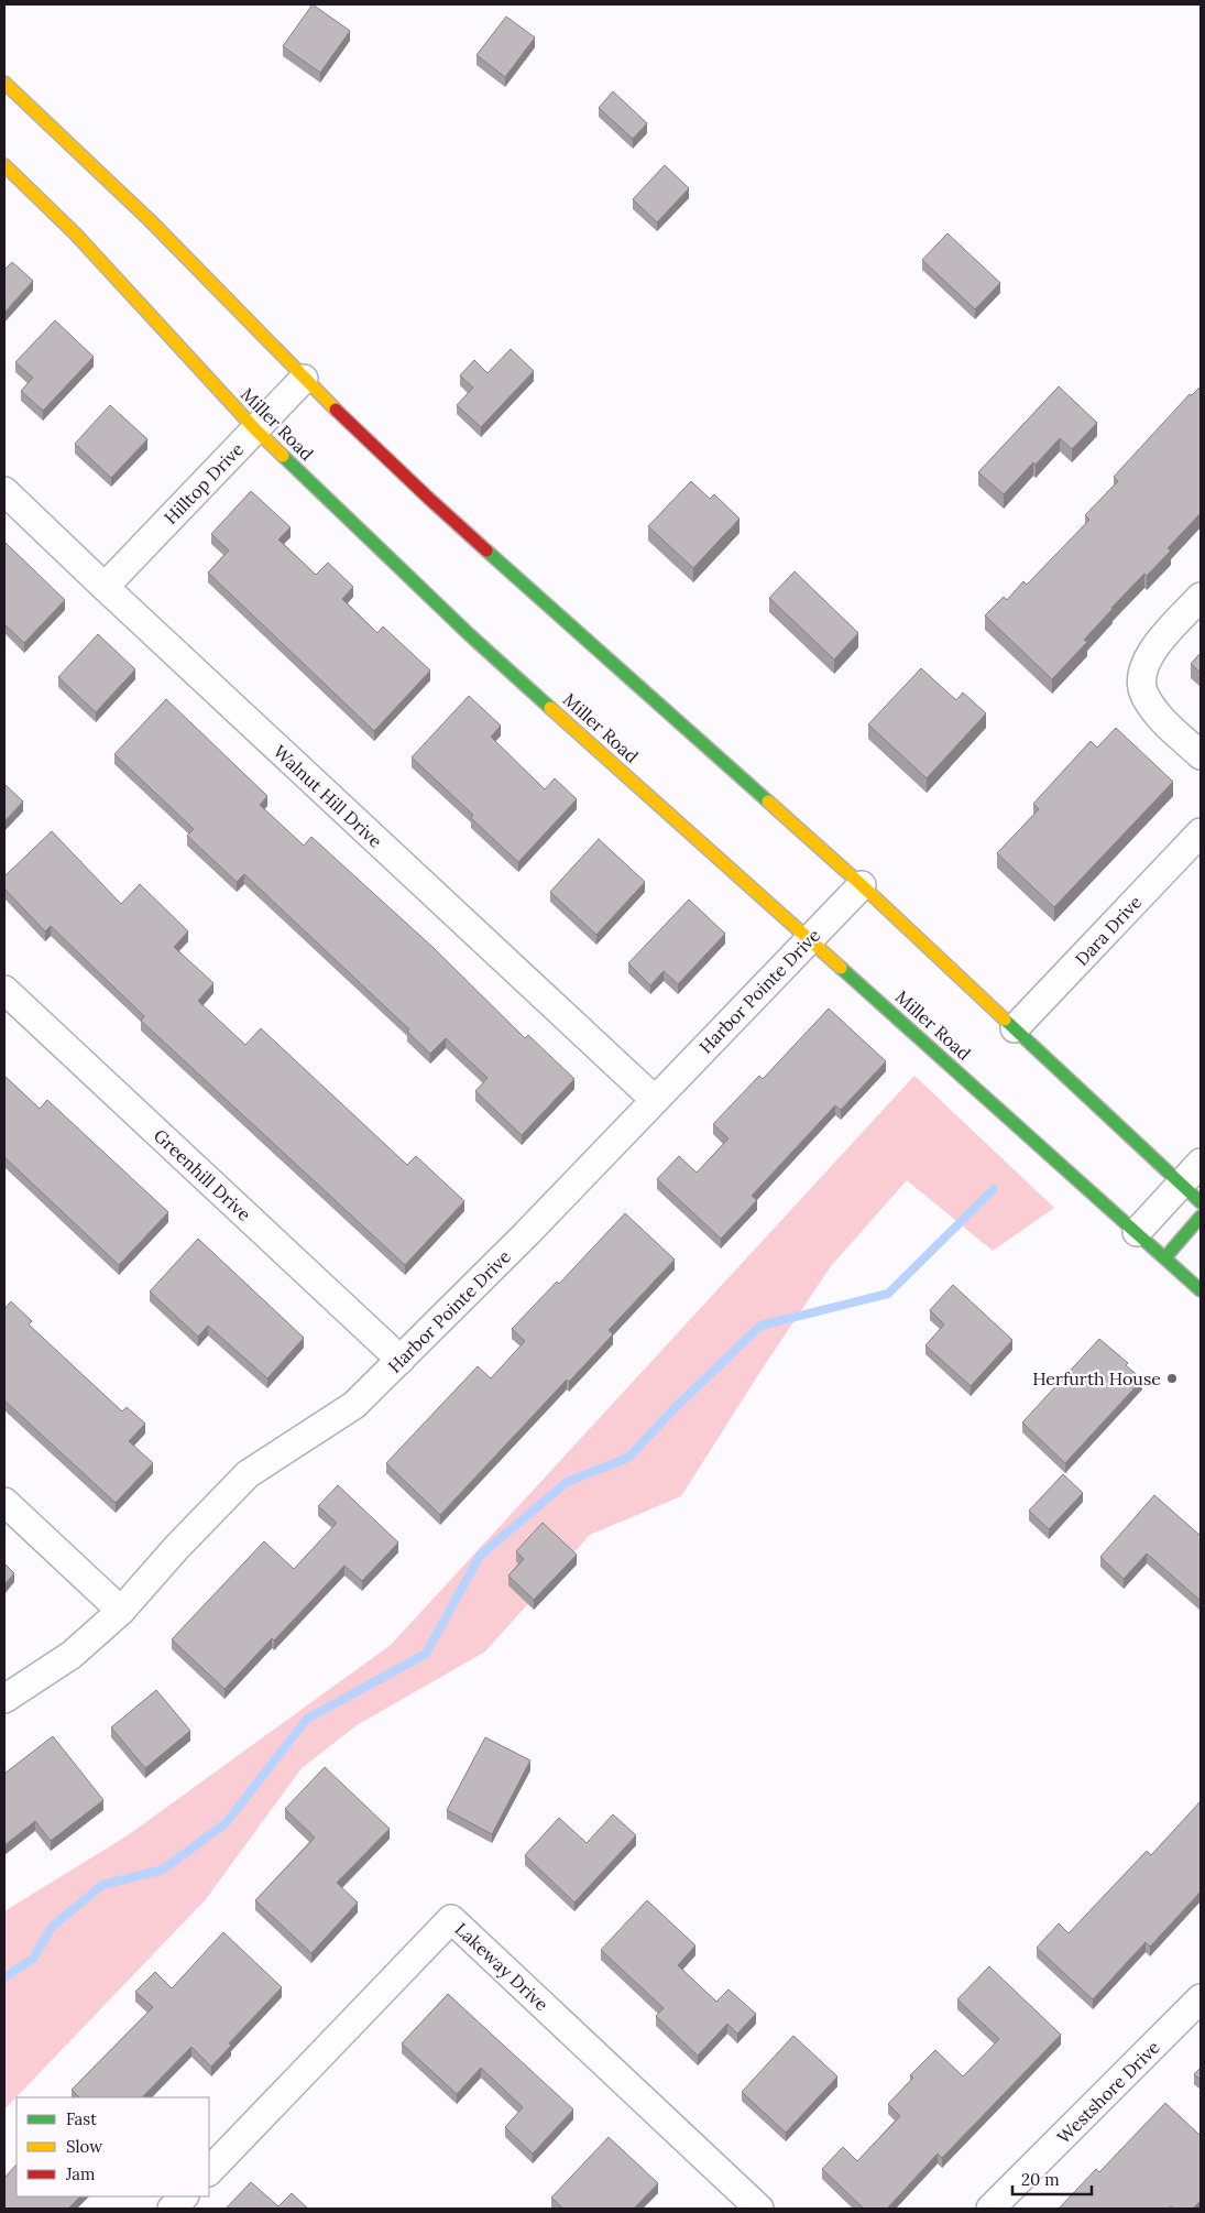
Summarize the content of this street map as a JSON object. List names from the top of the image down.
{
  "streets": {
    "main road": ["Miller Road"],
    "street": [
      "Hilltop Drive",
      "Walnut Hill Drive",
      "Dara Drive",
      "Harbor Pointe Drive",
      "Greenhill Drive",
      "Lakeway Drive",
      "Westshore Drive"
    ]
  },
  "crossings": [
    ["Miller Road", "Hilltop Drive"],
    ["Miller Road", "Harbor Pointe Drive"],
    ["Hilltop Drive", "Walnut Hill Drive"],
    ["Walnut Hill Drive", "Harbor Pointe Drive"],
    ["Harbor Pointe Drive", "Greenhill Drive"]
  ],
  "places": ["Herfurth House"],
  "legend": ["Fast", "Slow", "Jam"],
  "scale_bar": "20 m"
}
